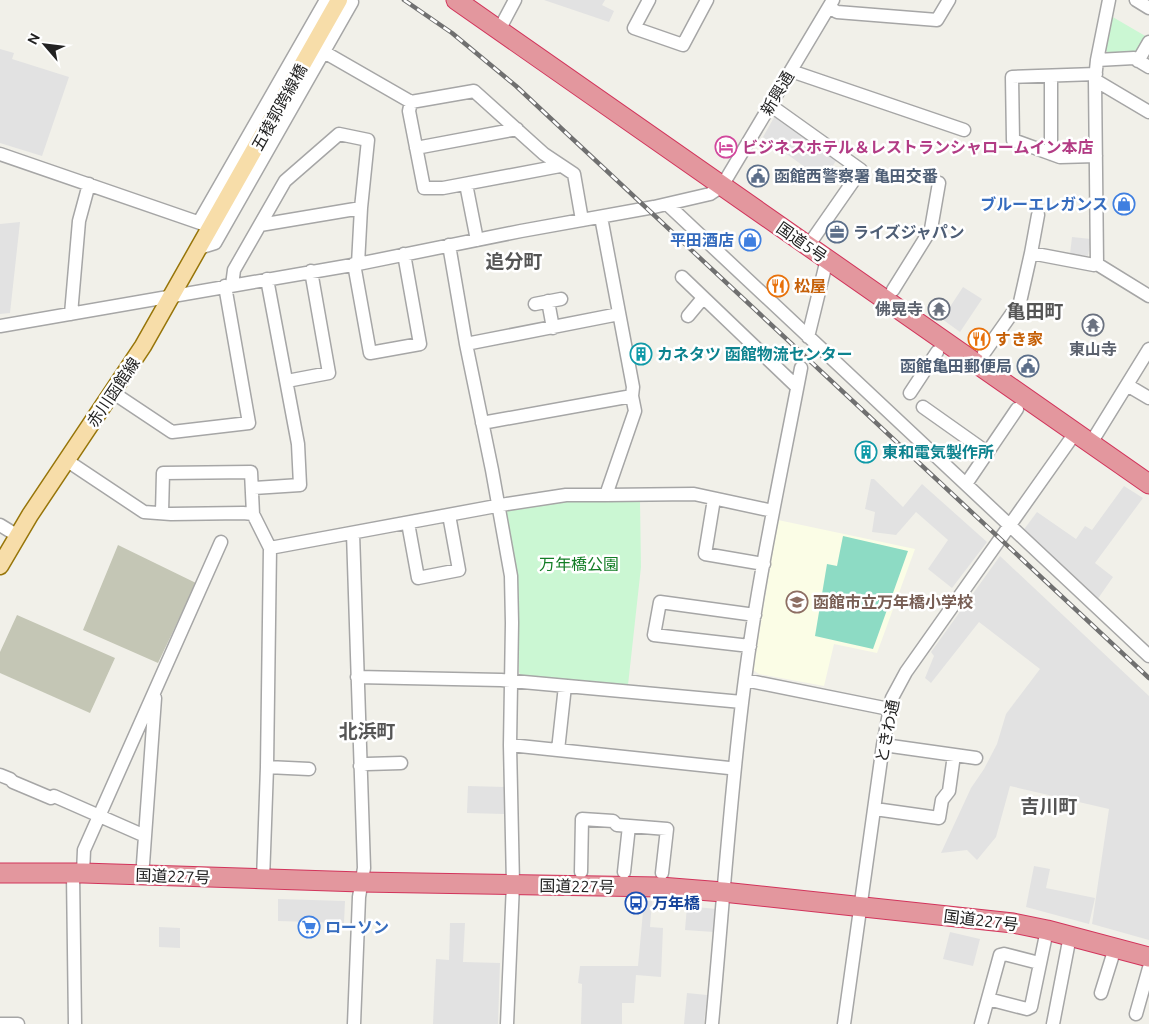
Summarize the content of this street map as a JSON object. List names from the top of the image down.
{
  "streets": {
    "highway": ["国道5号", "国道227号"],
    "main road": ["五稜郭跨線橋", "赤川函館線"],
    "street": ["新興通", "ときわ通"]
  },
  "crossings": [
    ["新興通", "国道5号"],
    ["五稜郭跨線橋", "赤川函館線"],
    ["国道5号", "ときわ通"],
    ["ときわ通", "国道227号"]
  ],
  "districts": [
    "追分町",
    "亀田町",
    "北浜町",
    "吉川町"
  ],
  "parks": ["万年橋公園"],
  "places": {
    "hotel": ["ビジネスホテル＆レストランシャロームイン本店"],
    "public building": ["函館西警察署 亀田交番", "函館亀田郵便局"],
    "shop": ["ブルーエレガンス", "平田酒店"],
    "office": ["ライズジャパン"],
    "restaurant": ["松屋", "すき家"],
    "temple": ["佛晃寺", "東山寺"],
    "building": ["カネタツ 函館物流センター", "東和電気製作所"],
    "school or university": ["函館市立万年橋小学校"],
    "bus stop": ["万年橋"],
    "supermarket": ["ローソン"]
  },
  "north": "top left"
}
